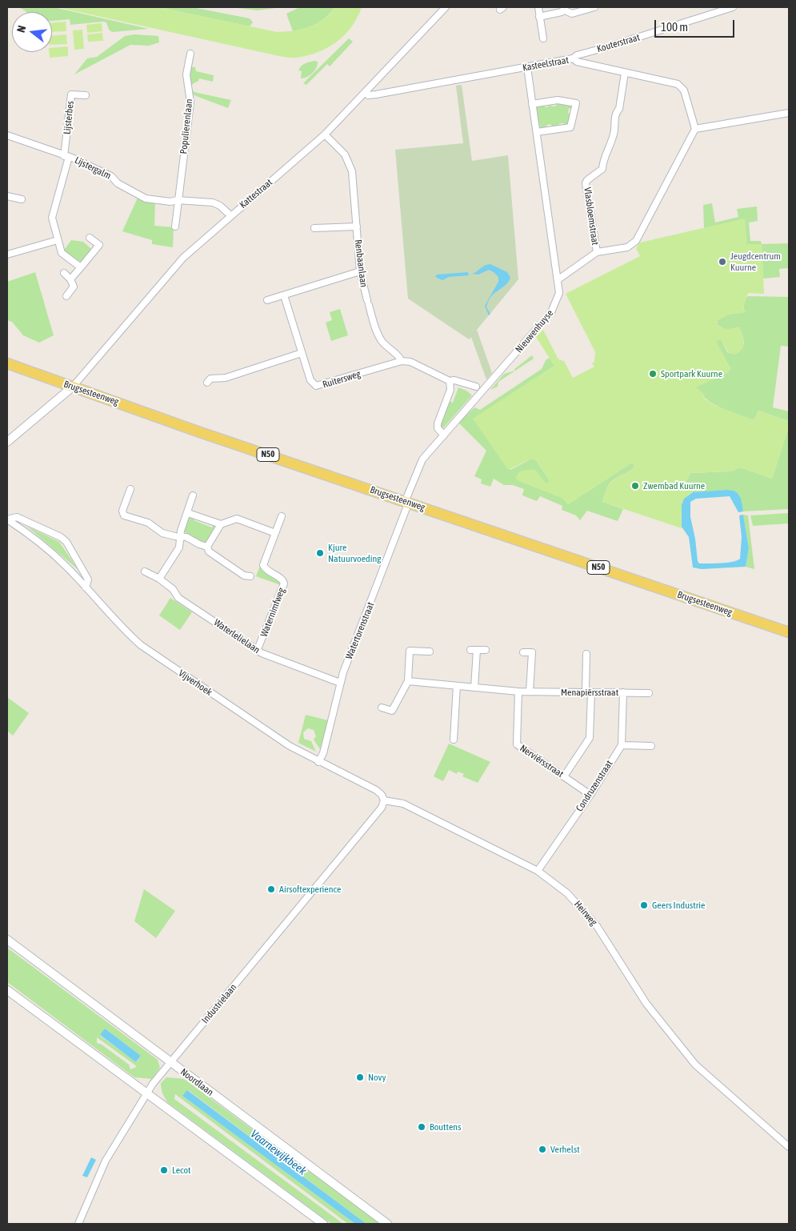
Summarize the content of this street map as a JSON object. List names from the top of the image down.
{
  "streets": {
    "main road": ["Brugsesteenweg", "N50"],
    "street": [
      "Kouterstraat",
      "Kasteelstraat",
      "Lijsterbes",
      "Populierenlaan",
      "Lijstergalm",
      "Kattestraat",
      "Vlasbloemstraat",
      "Renbaanlaan",
      "Nieuwenhuyse",
      "Ruitersweg",
      "Waternimfweg",
      "Watertorenstraat",
      "Waterlelielaan",
      "Vijverhoek",
      "Menapiërsstraat",
      "Nerviërsstraat",
      "Condruzenstraat",
      "Heirweg",
      "Industrielaan",
      "Noordlaan"
    ]
  },
  "crossings": [
    ["Kouterstraat", "Kasteelstraat"],
    ["Kasteelstraat", "Kattestraat"],
    ["Kasteelstraat", "Vlasbloemstraat"],
    ["Kasteelstraat", "Nieuwenhuyse"],
    ["Lijsterbes", "Lijstergalm"],
    ["Populierenlaan", "Lijstergalm"],
    ["Lijstergalm", "Kattestraat"],
    ["Kattestraat", "Renbaanlaan"],
    ["Kattestraat", "Brugsesteenweg"],
    ["Renbaanlaan", "Ruitersweg"],
    ["Nieuwenhuyse", "Brugsesteenweg"],
    ["Nieuwenhuyse", "Watertorenstraat"],
    ["Brugsesteenweg", "Watertorenstraat"],
    ["Waternimfweg", "Waterlelielaan"],
    ["Watertorenstraat", "Waterlelielaan"],
    ["Watertorenstraat", "Vijverhoek"],
    ["Menapiërsstraat", "Nerviërsstraat"],
    ["Nerviërsstraat", "Condruzenstraat"],
    ["Condruzenstraat", "Heirweg"],
    ["Heirweg", "Industrielaan"],
    ["Industrielaan", "Noordlaan"]
  ],
  "water": ["Vaarnewijkbeek"],
  "places": [
    "Jeugdcentrum Kuurne",
    "Sportpark Kuurne",
    "Zwembad Kuurne",
    "Kjure Natuurvoeding",
    "Airsoftexperience",
    "Geers Industrie",
    "Novy",
    "Bouttens",
    "Verhelst",
    "Lecot"
  ],
  "scale_bar": "100 m",
  "north": "left"
}
